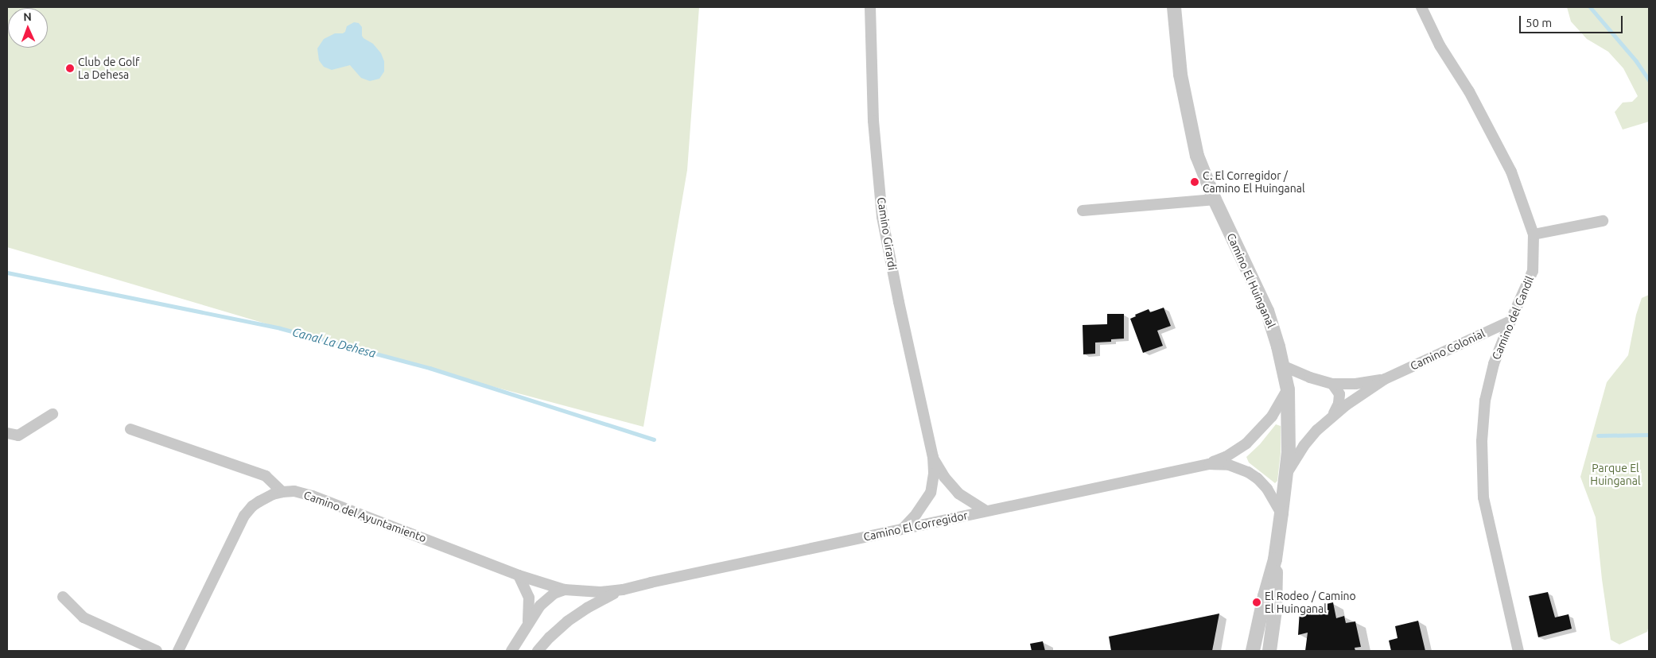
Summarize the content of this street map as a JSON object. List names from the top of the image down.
{
  "streets": {
    "street": [
      "Camino Girardi",
      "Camino El Huinganal",
      "Camino del Candil",
      "Camino Colonial",
      "Camino del Ayuntamiento",
      "Camino El Corregidor"
    ]
  },
  "crossings": [
    ["Camino Girardi", "Camino El Corregidor"],
    ["Camino El Huinganal", "Camino Colonial"],
    ["Camino El Huinganal", "Camino El Corregidor"],
    ["Camino del Candil", "Camino Colonial"],
    ["Camino del Ayuntamiento", "Camino El Corregidor"]
  ],
  "water": ["Canal La Dehesa"],
  "parks": ["Parque El Huinganal"],
  "places": ["Club de Golf La Dehesa", "C. El Corregidor / Camino El Huinganal", "El Rodeo / Camino El Huinganal"],
  "scale_bar": "50 m",
  "north": "top"
}
